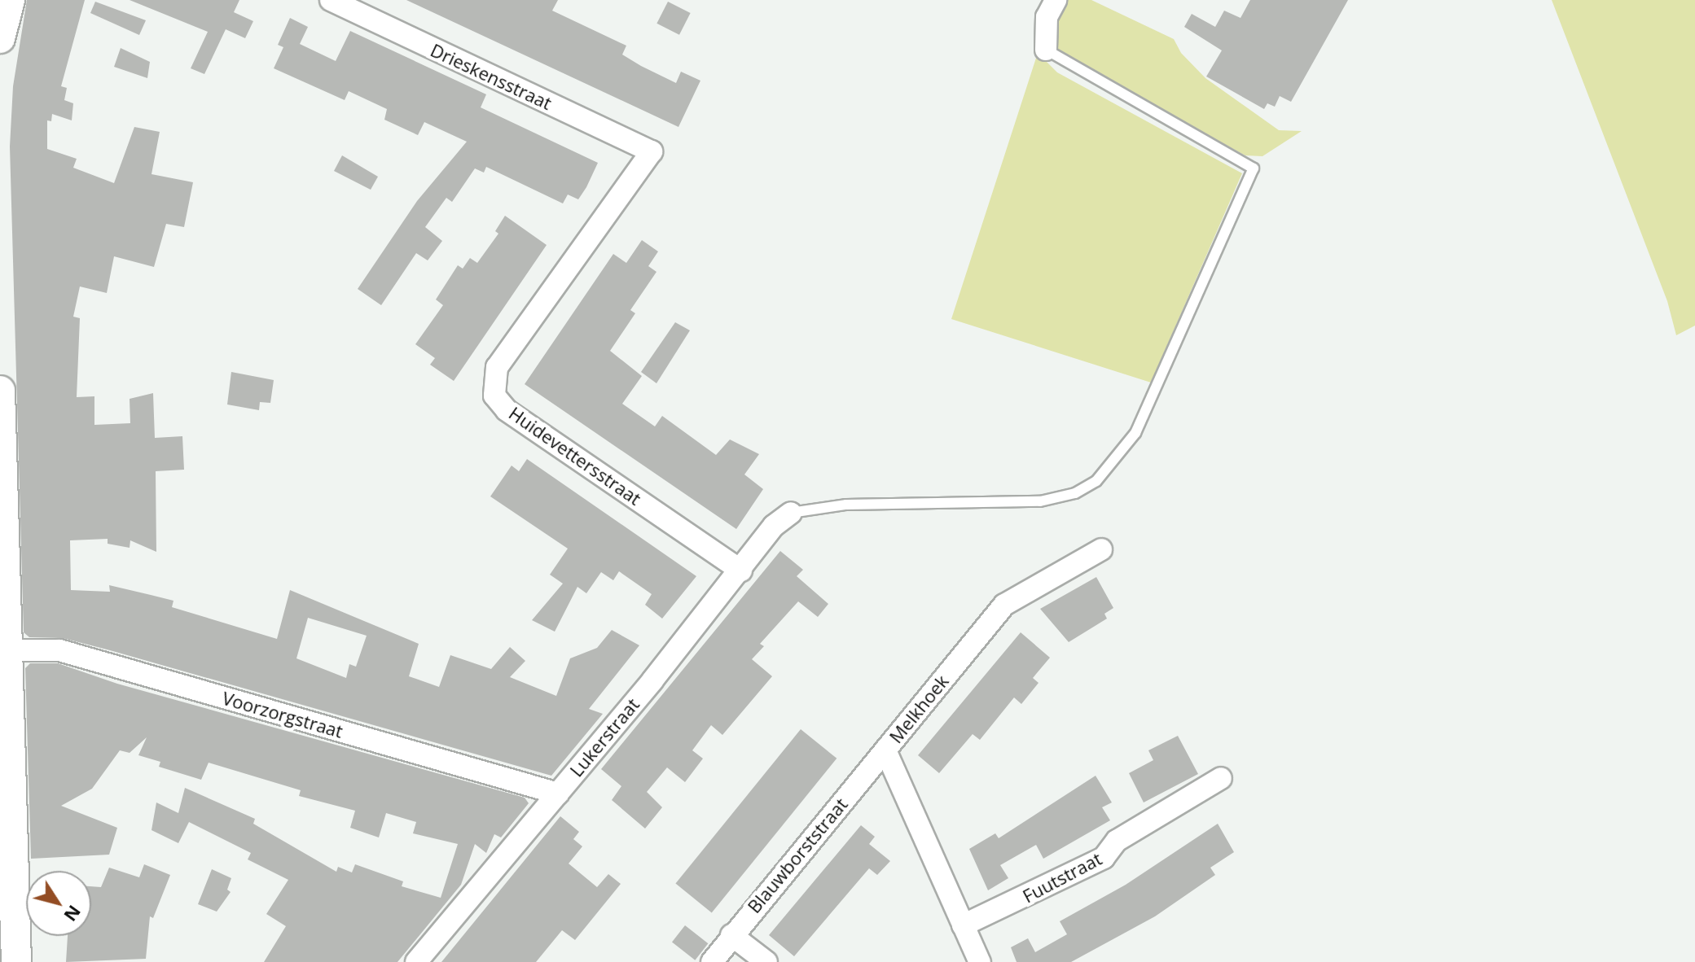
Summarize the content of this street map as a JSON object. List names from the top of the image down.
{
  "streets": {
    "street": [
      "Drieskensstraat",
      "Huidevettersstraat",
      "Melkhoek",
      "Voorzorgstraat",
      "Lukerstraat",
      "Blauwborststraat",
      "Fuutstraat"
    ]
  },
  "crossings": [
    ["Drieskensstraat", "Huidevettersstraat"],
    ["Huidevettersstraat", "Lukerstraat"],
    ["Melkhoek", "Blauwborststraat"],
    ["Melkhoek", "Fuutstraat"],
    ["Voorzorgstraat", "Lukerstraat"]
  ],
  "north": "bottom right"
}
